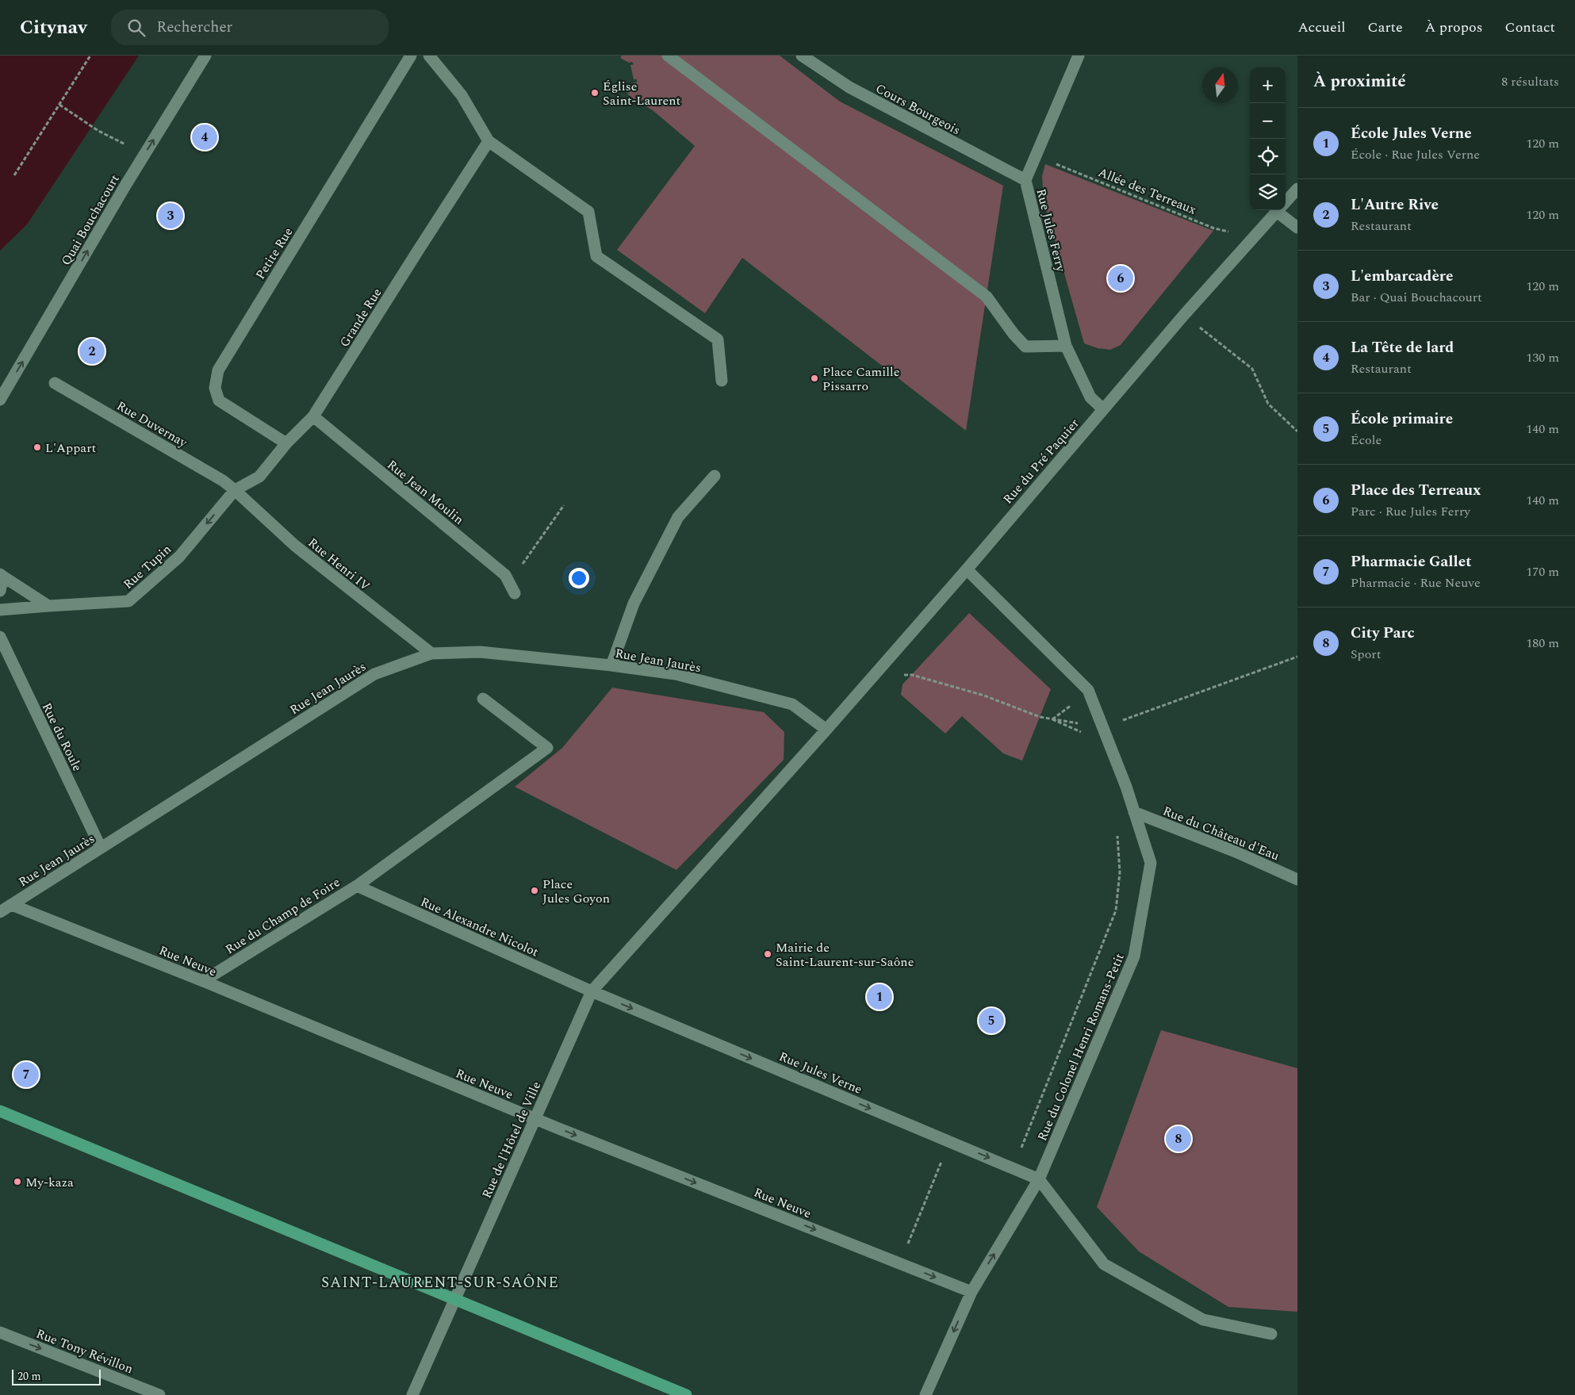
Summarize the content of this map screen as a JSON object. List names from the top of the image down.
{
  "streets": {
    "street": [
      "Cours Bourgeois",
      "Quai Bouchacourt",
      "Rue Jules Ferry",
      "Petite Rue",
      "Grande Rue",
      "Rue Duvernay",
      "Rue du Pré Paquier",
      "Rue Jean Moulin",
      "Rue Henri IV",
      "Rue Tupin",
      "Rue Jean Jaurès",
      "Rue du Roule",
      "Rue du Château d'Eau",
      "Rue du Champ de Foire",
      "Rue Alexandre Nicolot",
      "Rue Neuve",
      "Rue du Colonel Henri Romans-Petit",
      "Rue Jules Verne",
      "Rue de l'Hôtel de Ville",
      "Rue Tony Révillon"
    ],
    "path": ["Allée des Terreaux"]
  },
  "crossings": [
    ["Cours Bourgeois", "Rue Jules Ferry"],
    ["Allée des Terreaux", "Rue Jules Ferry"],
    ["Allée des Terreaux", "Rue du Pré Paquier"],
    ["Rue Jules Ferry", "Rue du Pré Paquier"],
    ["Petite Rue", "Grande Rue"],
    ["Grande Rue", "Rue Duvernay"],
    ["Grande Rue", "Rue Jean Moulin"],
    ["Grande Rue", "Rue Henri IV"],
    ["Grande Rue", "Rue Tupin"],
    ["Rue Duvernay", "Rue Henri IV"],
    ["Rue Duvernay", "Rue Tupin"],
    ["Rue du Pré Paquier", "Rue Jean Jaurès"],
    ["Rue du Pré Paquier", "Rue du Colonel Henri Romans-Petit"],
    ["Rue Henri IV", "Rue Tupin"],
    ["Rue Henri IV", "Rue Jean Jaurès"],
    ["Rue Jean Jaurès", "Rue du Roule"],
    ["Rue Jean Jaurès", "Rue Neuve"],
    ["Rue du Château d'Eau", "Rue du Colonel Henri Romans-Petit"],
    ["Rue du Champ de Foire", "Rue Alexandre Nicolot"],
    ["Rue du Champ de Foire", "Rue Neuve"],
    ["Rue Alexandre Nicolot", "Rue Jules Verne"],
    ["Rue Alexandre Nicolot", "Rue de l'Hôtel de Ville"],
    ["Rue Neuve", "Rue du Colonel Henri Romans-Petit"],
    ["Rue Neuve", "Rue de l'Hôtel de Ville"],
    ["Rue du Colonel Henri Romans-Petit", "Rue Jules Verne"],
    ["Rue Jules Verne", "Rue de l'Hôtel de Ville"]
  ],
  "one_way": [
    "Quai Bouchacourt",
    "Rue Tupin",
    "Rue Neuve",
    "Rue Jules Verne",
    "Rue Tony Révillon"
  ],
  "districts": ["SAINT-LAURENT-SUR-SAÔNE"],
  "places": [
    "Église Saint-Laurent",
    "Place Camille Pissarro",
    "L'Appart",
    "Place Jules Goyon",
    "Mairie de Saint-Laurent-sur-Saône",
    "My-kaza"
  ],
  "scale_bar": "20 m",
  "north": "top",
  "page": {
    "header": "Citynav",
    "search": "Rechercher",
    "nav": [
      "Accueil",
      "Carte",
      "À propos",
      "Contact"
    ],
    "heading": ["À proximité", "8 résultats"],
    "map_buttons": ["+", "−"],
    "list": [
      {
        "mark": "1",
        "name": "École Jules Verne",
        "note": "École · Rue Jules Verne",
        "value": "120 m"
      },
      {
        "mark": "2",
        "name": "L'Autre Rive",
        "note": "Restaurant",
        "value": "120 m"
      },
      {
        "mark": "3",
        "name": "L'embarcadère",
        "note": "Bar · Quai Bouchacourt",
        "value": "120 m"
      },
      {
        "mark": "4",
        "name": "La Tête de lard",
        "note": "Restaurant",
        "value": "130 m"
      },
      {
        "mark": "5",
        "name": "École primaire",
        "note": "École",
        "value": "140 m"
      },
      {
        "mark": "6",
        "name": "Place des Terreaux",
        "note": "Parc · Rue Jules Ferry",
        "value": "140 m"
      },
      {
        "mark": "7",
        "name": "Pharmacie Gallet",
        "note": "Pharmacie · Rue Neuve",
        "value": "170 m"
      },
      {
        "mark": "8",
        "name": "City Parc",
        "note": "Sport",
        "value": "180 m"
      }
    ],
    "pins": [
      "4",
      "3",
      "6",
      "2",
      "1",
      "5",
      "7",
      "8"
    ],
    "scale": "20 m"
  }
}
